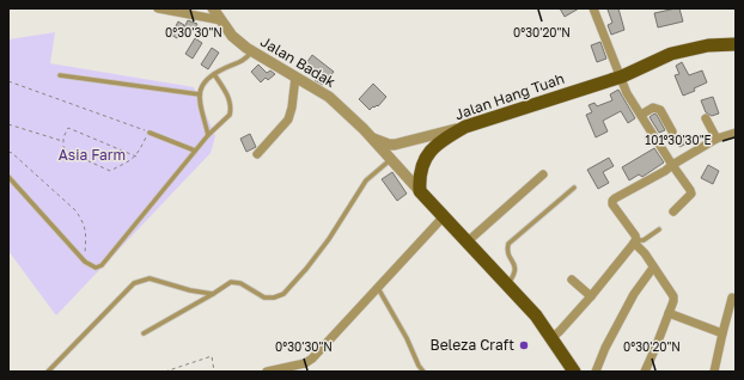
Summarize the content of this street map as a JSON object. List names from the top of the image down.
{
  "streets": {
    "main road": ["Jalan Hang Tuah"],
    "street": ["Jalan Badak"]
  },
  "crossings": [
    ["Jalan Badak", "Jalan Hang Tuah"]
  ],
  "parks": ["Asia Farm"],
  "places": ["Beleza Craft"],
  "coordinates": ["0°30'30\"N", "0°30'20\"N", "101°30'30\"E"]
}
